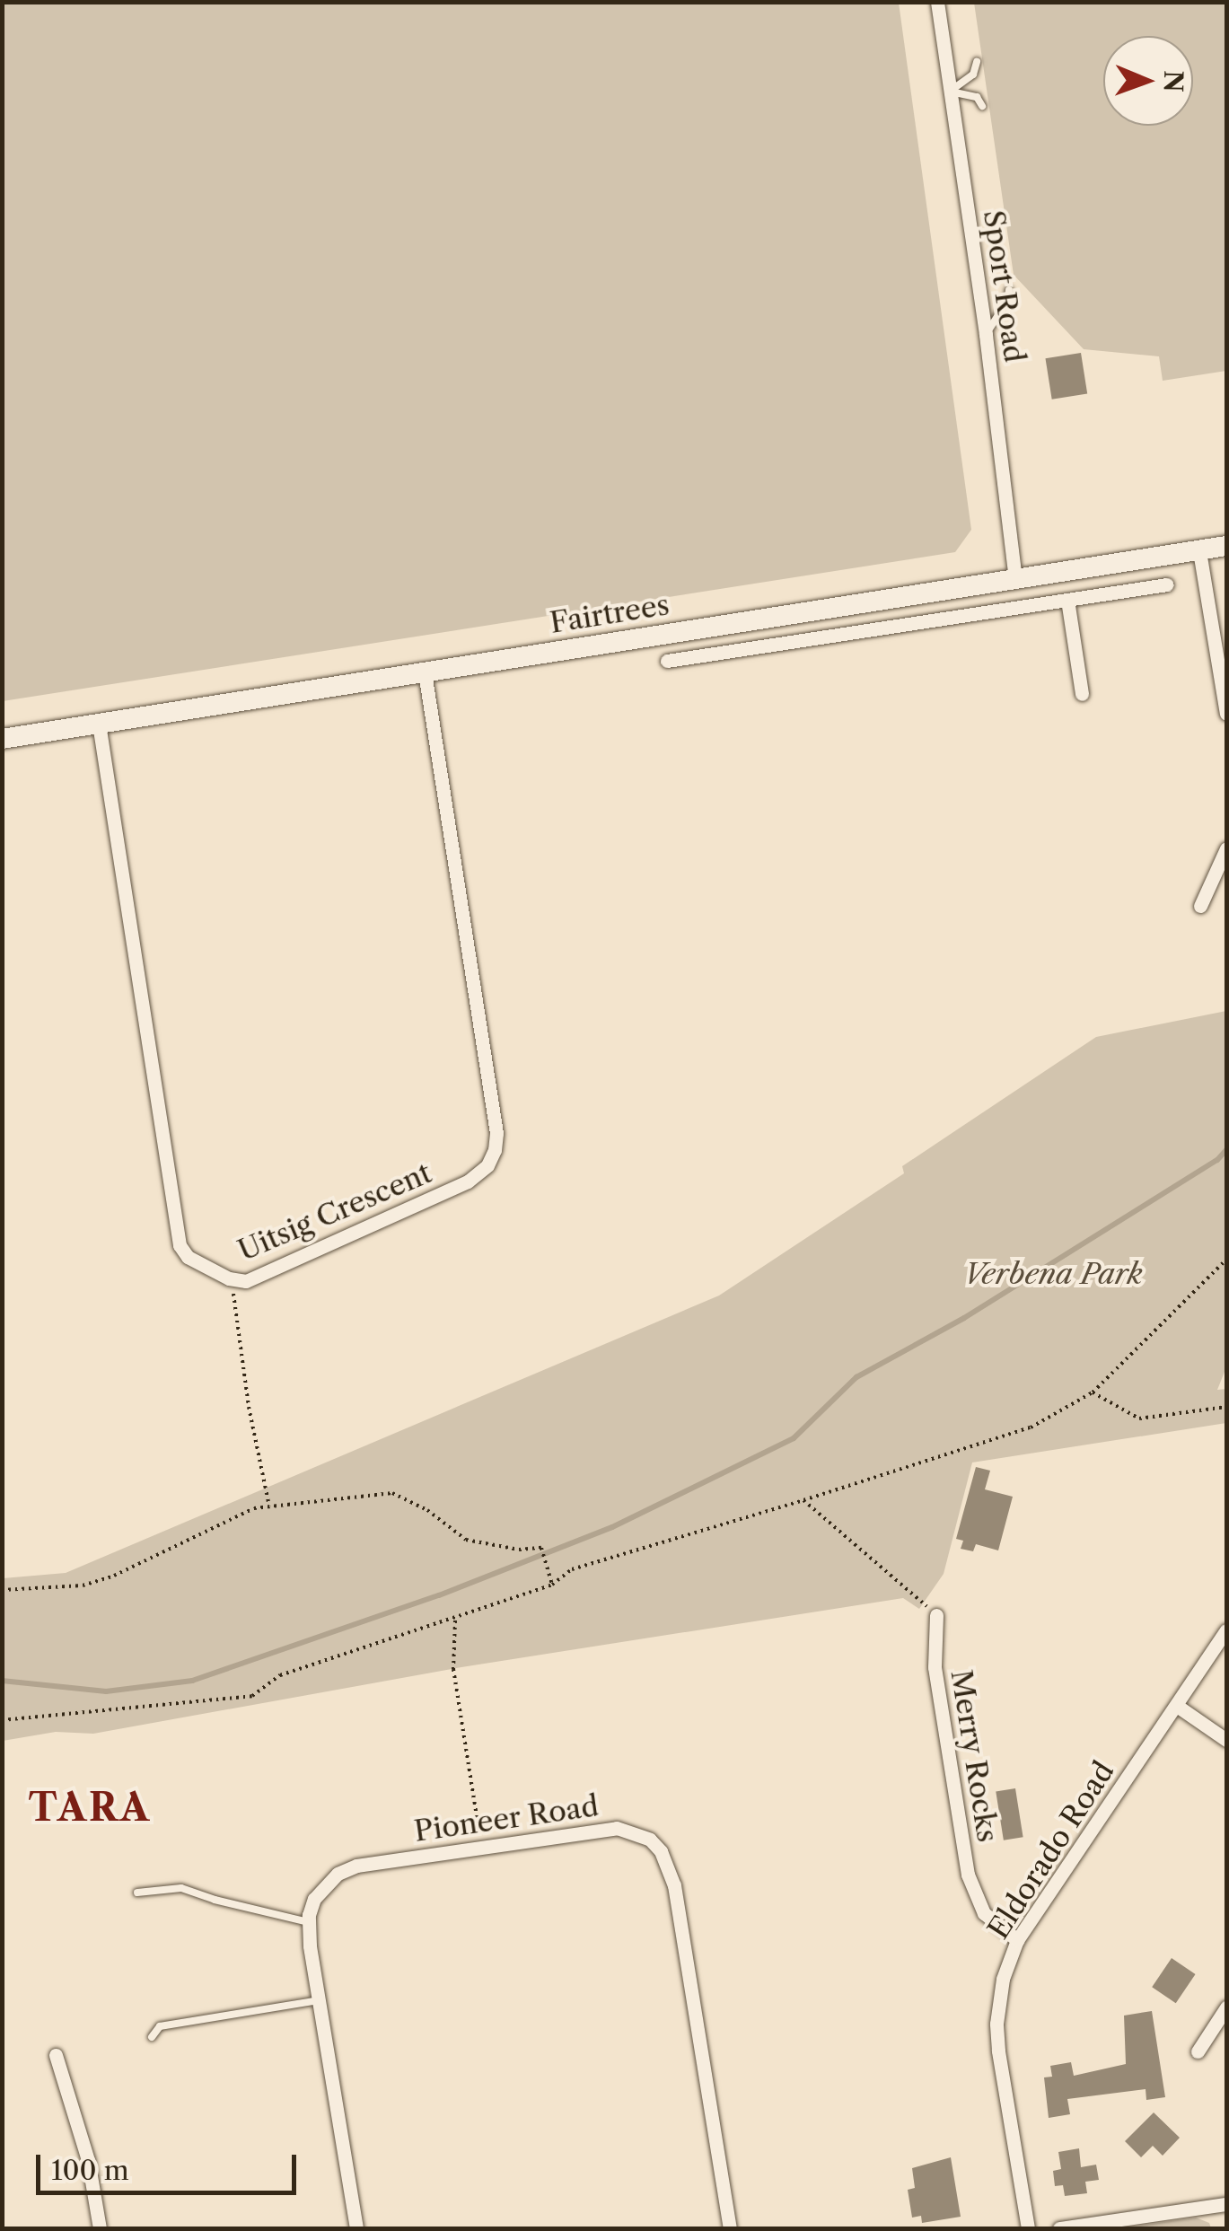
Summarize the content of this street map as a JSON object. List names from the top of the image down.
{
  "streets": {
    "main road": ["Fairtrees"],
    "street": [
      "Sport Road",
      "Uitsig Crescent",
      "Merry Rocks",
      "Pioneer Road",
      "Eldorado Road"
    ]
  },
  "crossings": [
    ["Sport Road", "Fairtrees"],
    ["Fairtrees", "Uitsig Crescent"],
    ["Merry Rocks", "Eldorado Road"]
  ],
  "districts": ["TARA"],
  "parks": ["Verbena Park"],
  "scale_bar": "100 m",
  "north": "right"
}
